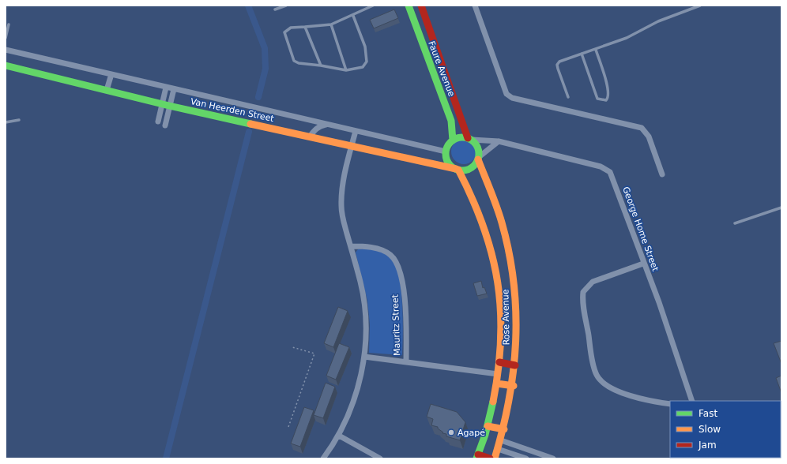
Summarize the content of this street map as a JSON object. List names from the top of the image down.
{
  "streets": {
    "street": [
      "Faure Avenue",
      "Van Heerden Street",
      "George Home Street",
      "Rose Avenue",
      "Mauritz Street"
    ]
  },
  "crossings": [
    ["Faure Avenue", "Van Heerden Street"],
    ["Faure Avenue", "George Home Street"],
    ["Faure Avenue", "Rose Avenue"],
    ["Van Heerden Street", "George Home Street"],
    ["Van Heerden Street", "Rose Avenue"],
    ["George Home Street", "Rose Avenue"]
  ],
  "places": ["Agapé"],
  "legend": ["Fast", "Slow", "Jam"]
}
